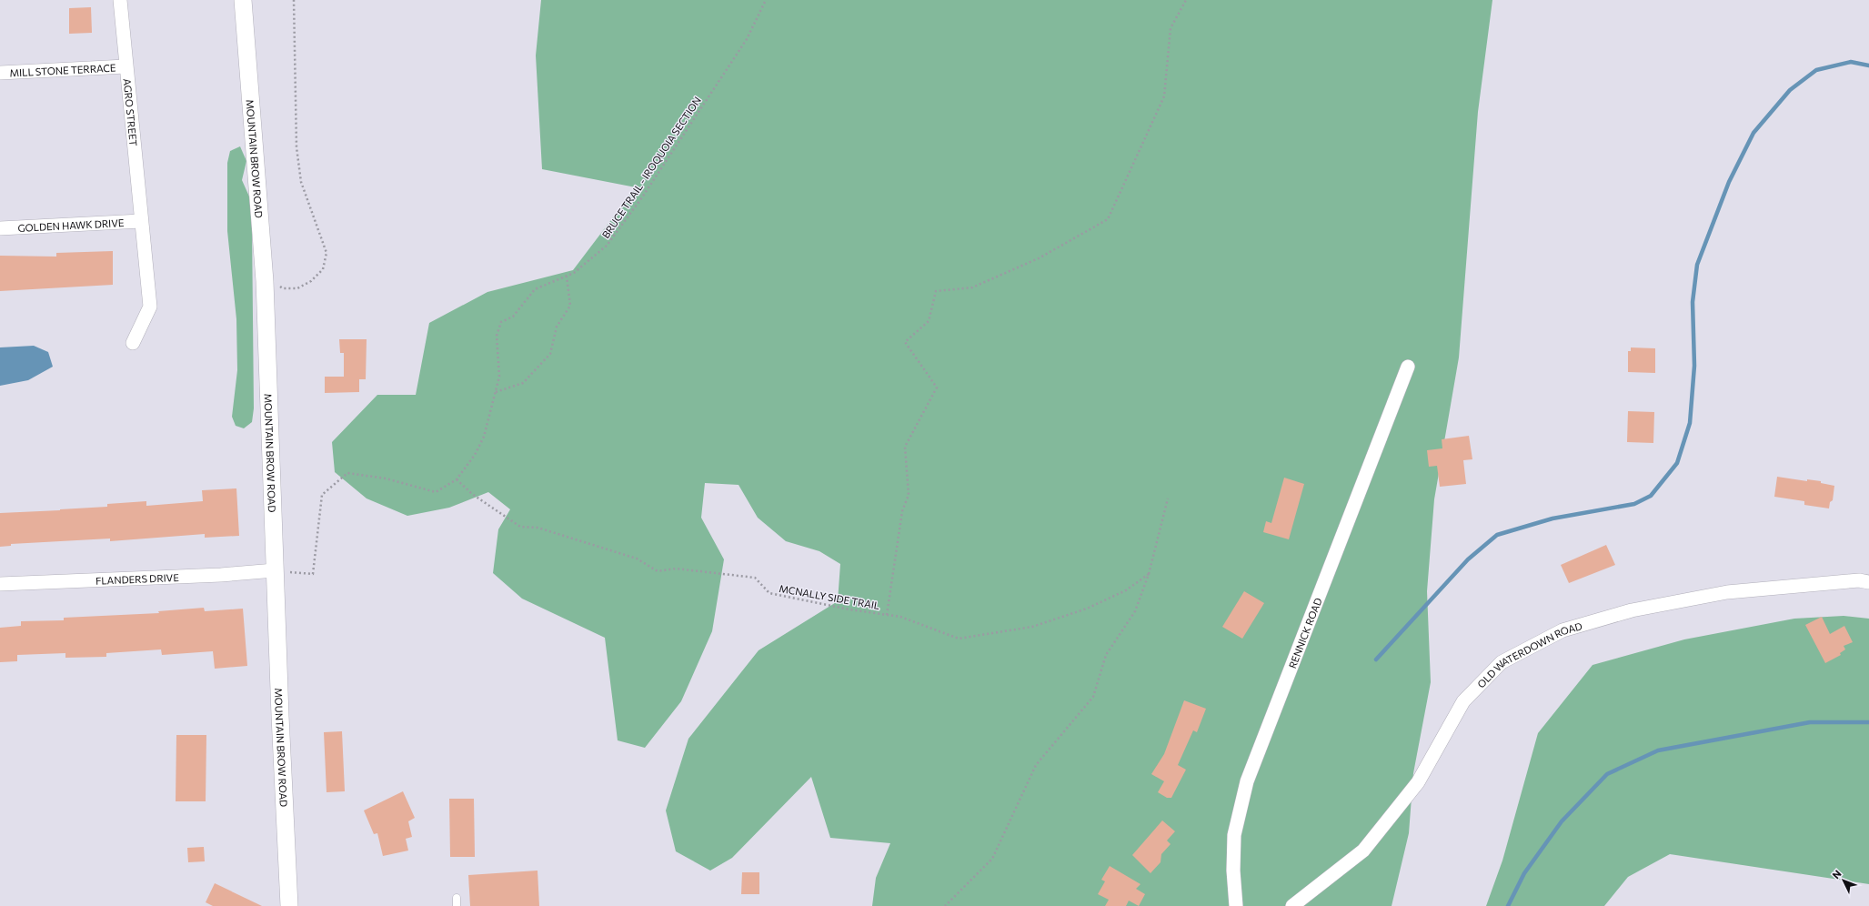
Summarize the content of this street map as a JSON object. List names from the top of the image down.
{
  "streets": {
    "street": [
      "MILL STONE TERRACE",
      "AGRO STREET",
      "MOUNTAIN BROW ROAD",
      "GOLDEN HAWK DRIVE",
      "FLANDERS DRIVE",
      "RENNICK ROAD",
      "OLD WATERDOWN ROAD"
    ],
    "path": ["BRUCE TRAIL - IROQUOIA SECTION", "MCNALLY SIDE TRAIL"]
  },
  "crossings": [
    ["MILL STONE TERRACE", "AGRO STREET"],
    ["AGRO STREET", "GOLDEN HAWK DRIVE"],
    ["MOUNTAIN BROW ROAD", "FLANDERS DRIVE"],
    ["BRUCE TRAIL - IROQUOIA SECTION", "MCNALLY SIDE TRAIL"]
  ],
  "north": "top left"
}
